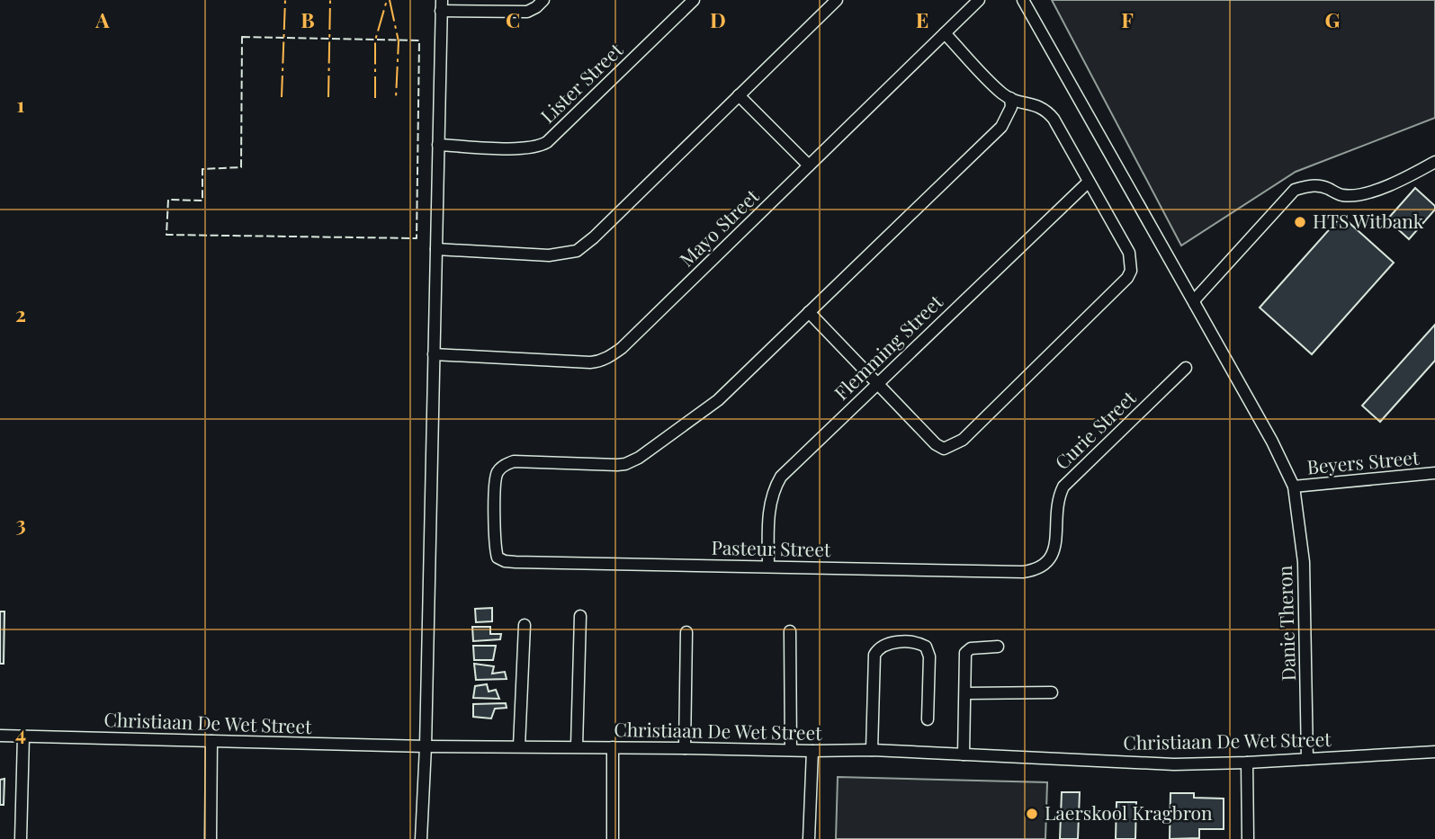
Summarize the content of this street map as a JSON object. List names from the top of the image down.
{
  "streets": {
    "street": [
      "Lister Street",
      "Mayo Street",
      "Flemming Street",
      "Curie Street",
      "Beyers Street",
      "Pasteur Street",
      "Danie Theron",
      "Christiaan De Wet Street"
    ]
  },
  "crossings": [
    ["Flemming Street", "Pasteur Street"],
    ["Curie Street", "Pasteur Street"],
    ["Beyers Street", "Danie Theron"],
    ["Danie Theron", "Christiaan De Wet Street"]
  ],
  "places": ["HTS Witbank", "Laerskool Kragbron"],
  "grid": {
    "columns": [
      "A",
      "B",
      "C",
      "D",
      "E",
      "F",
      "G"
    ],
    "rows": [
      "1",
      "2",
      "3",
      "4"
    ]
  }
}
